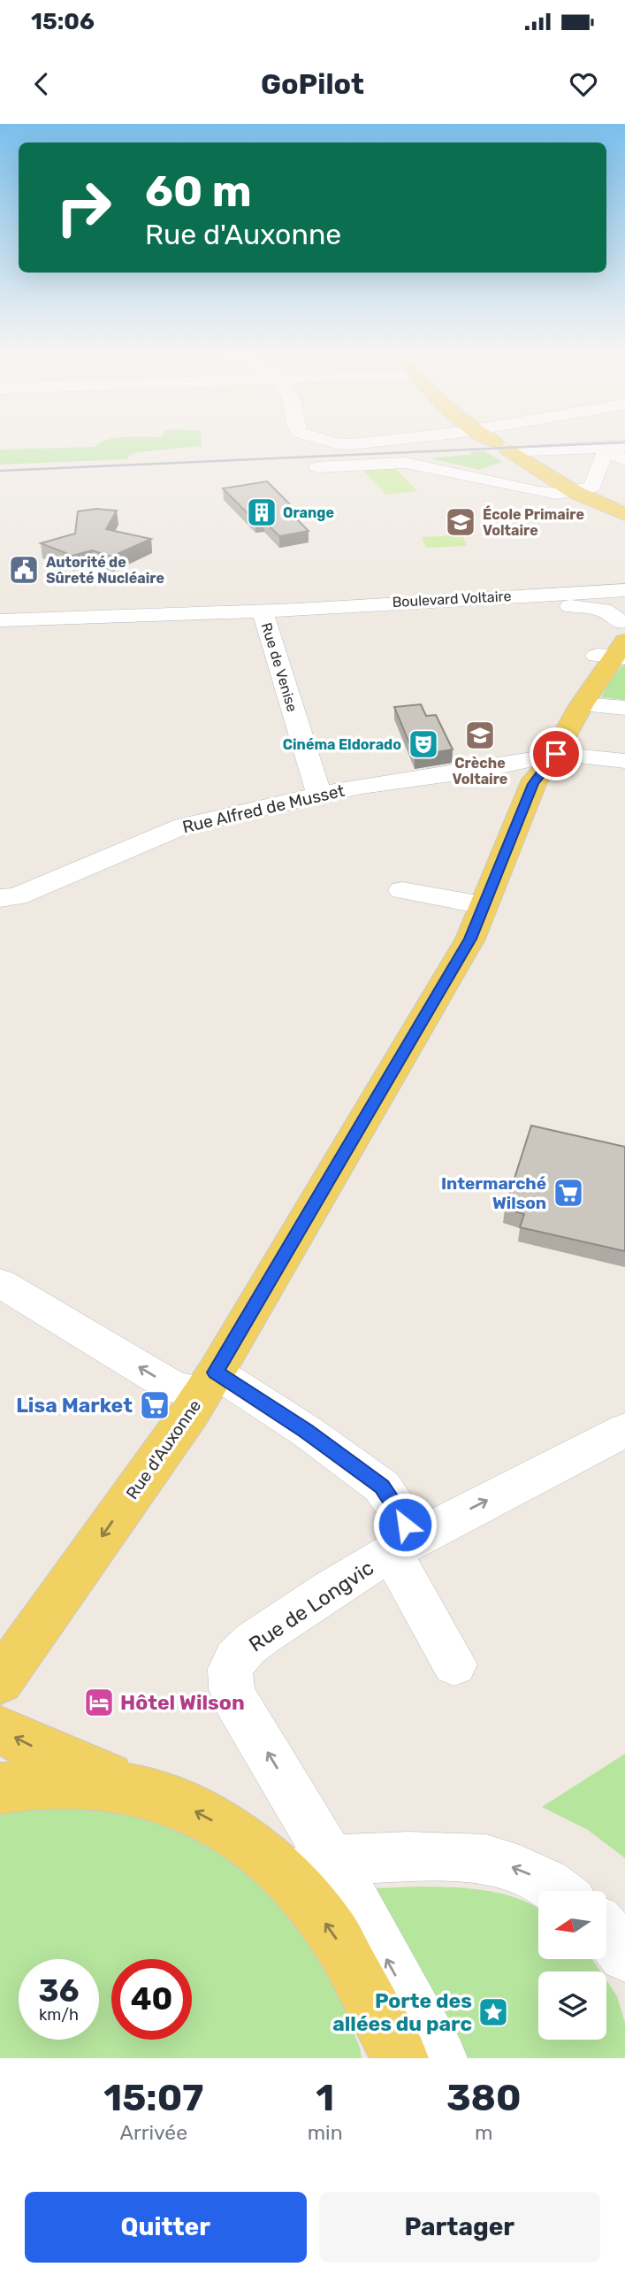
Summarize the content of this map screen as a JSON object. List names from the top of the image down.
{
  "streets": {
    "main road": ["Rue d'Auxonne"],
    "street": [
      "Boulevard Voltaire",
      "Rue de Venise",
      "Rue Alfred de Musset",
      "Rue de Longvic"
    ]
  },
  "crossings": [
    ["Boulevard Voltaire", "Rue de Venise"],
    ["Boulevard Voltaire", "Rue d'Auxonne"],
    ["Rue de Venise", "Rue Alfred de Musset"],
    ["Rue Alfred de Musset", "Rue d'Auxonne"]
  ],
  "places": {
    "building": ["Orange"],
    "school or university": ["École Primaire Voltaire", "Crèche Voltaire"],
    "public building": ["Autorité de Sûreté Nucléaire"],
    "theatre": ["Cinéma Eldorado"],
    "supermarket": ["Intermarché Wilson", "Lisa Market"],
    "hotel": ["Hôtel Wilson"],
    "place": ["Porte des allées du parc"]
  },
  "north": "left",
  "page": {
    "status": "15:06",
    "header": "GoPilot",
    "turn": ["60 m", "Rue d'Auxonne"],
    "speed": "36 km/h",
    "limit": "40",
    "eta": [
      "15:07",
      "Arrivée",
      "1",
      "min",
      "380",
      "m"
    ],
    "buttons": ["Quitter", "Partager"]
  }
}
